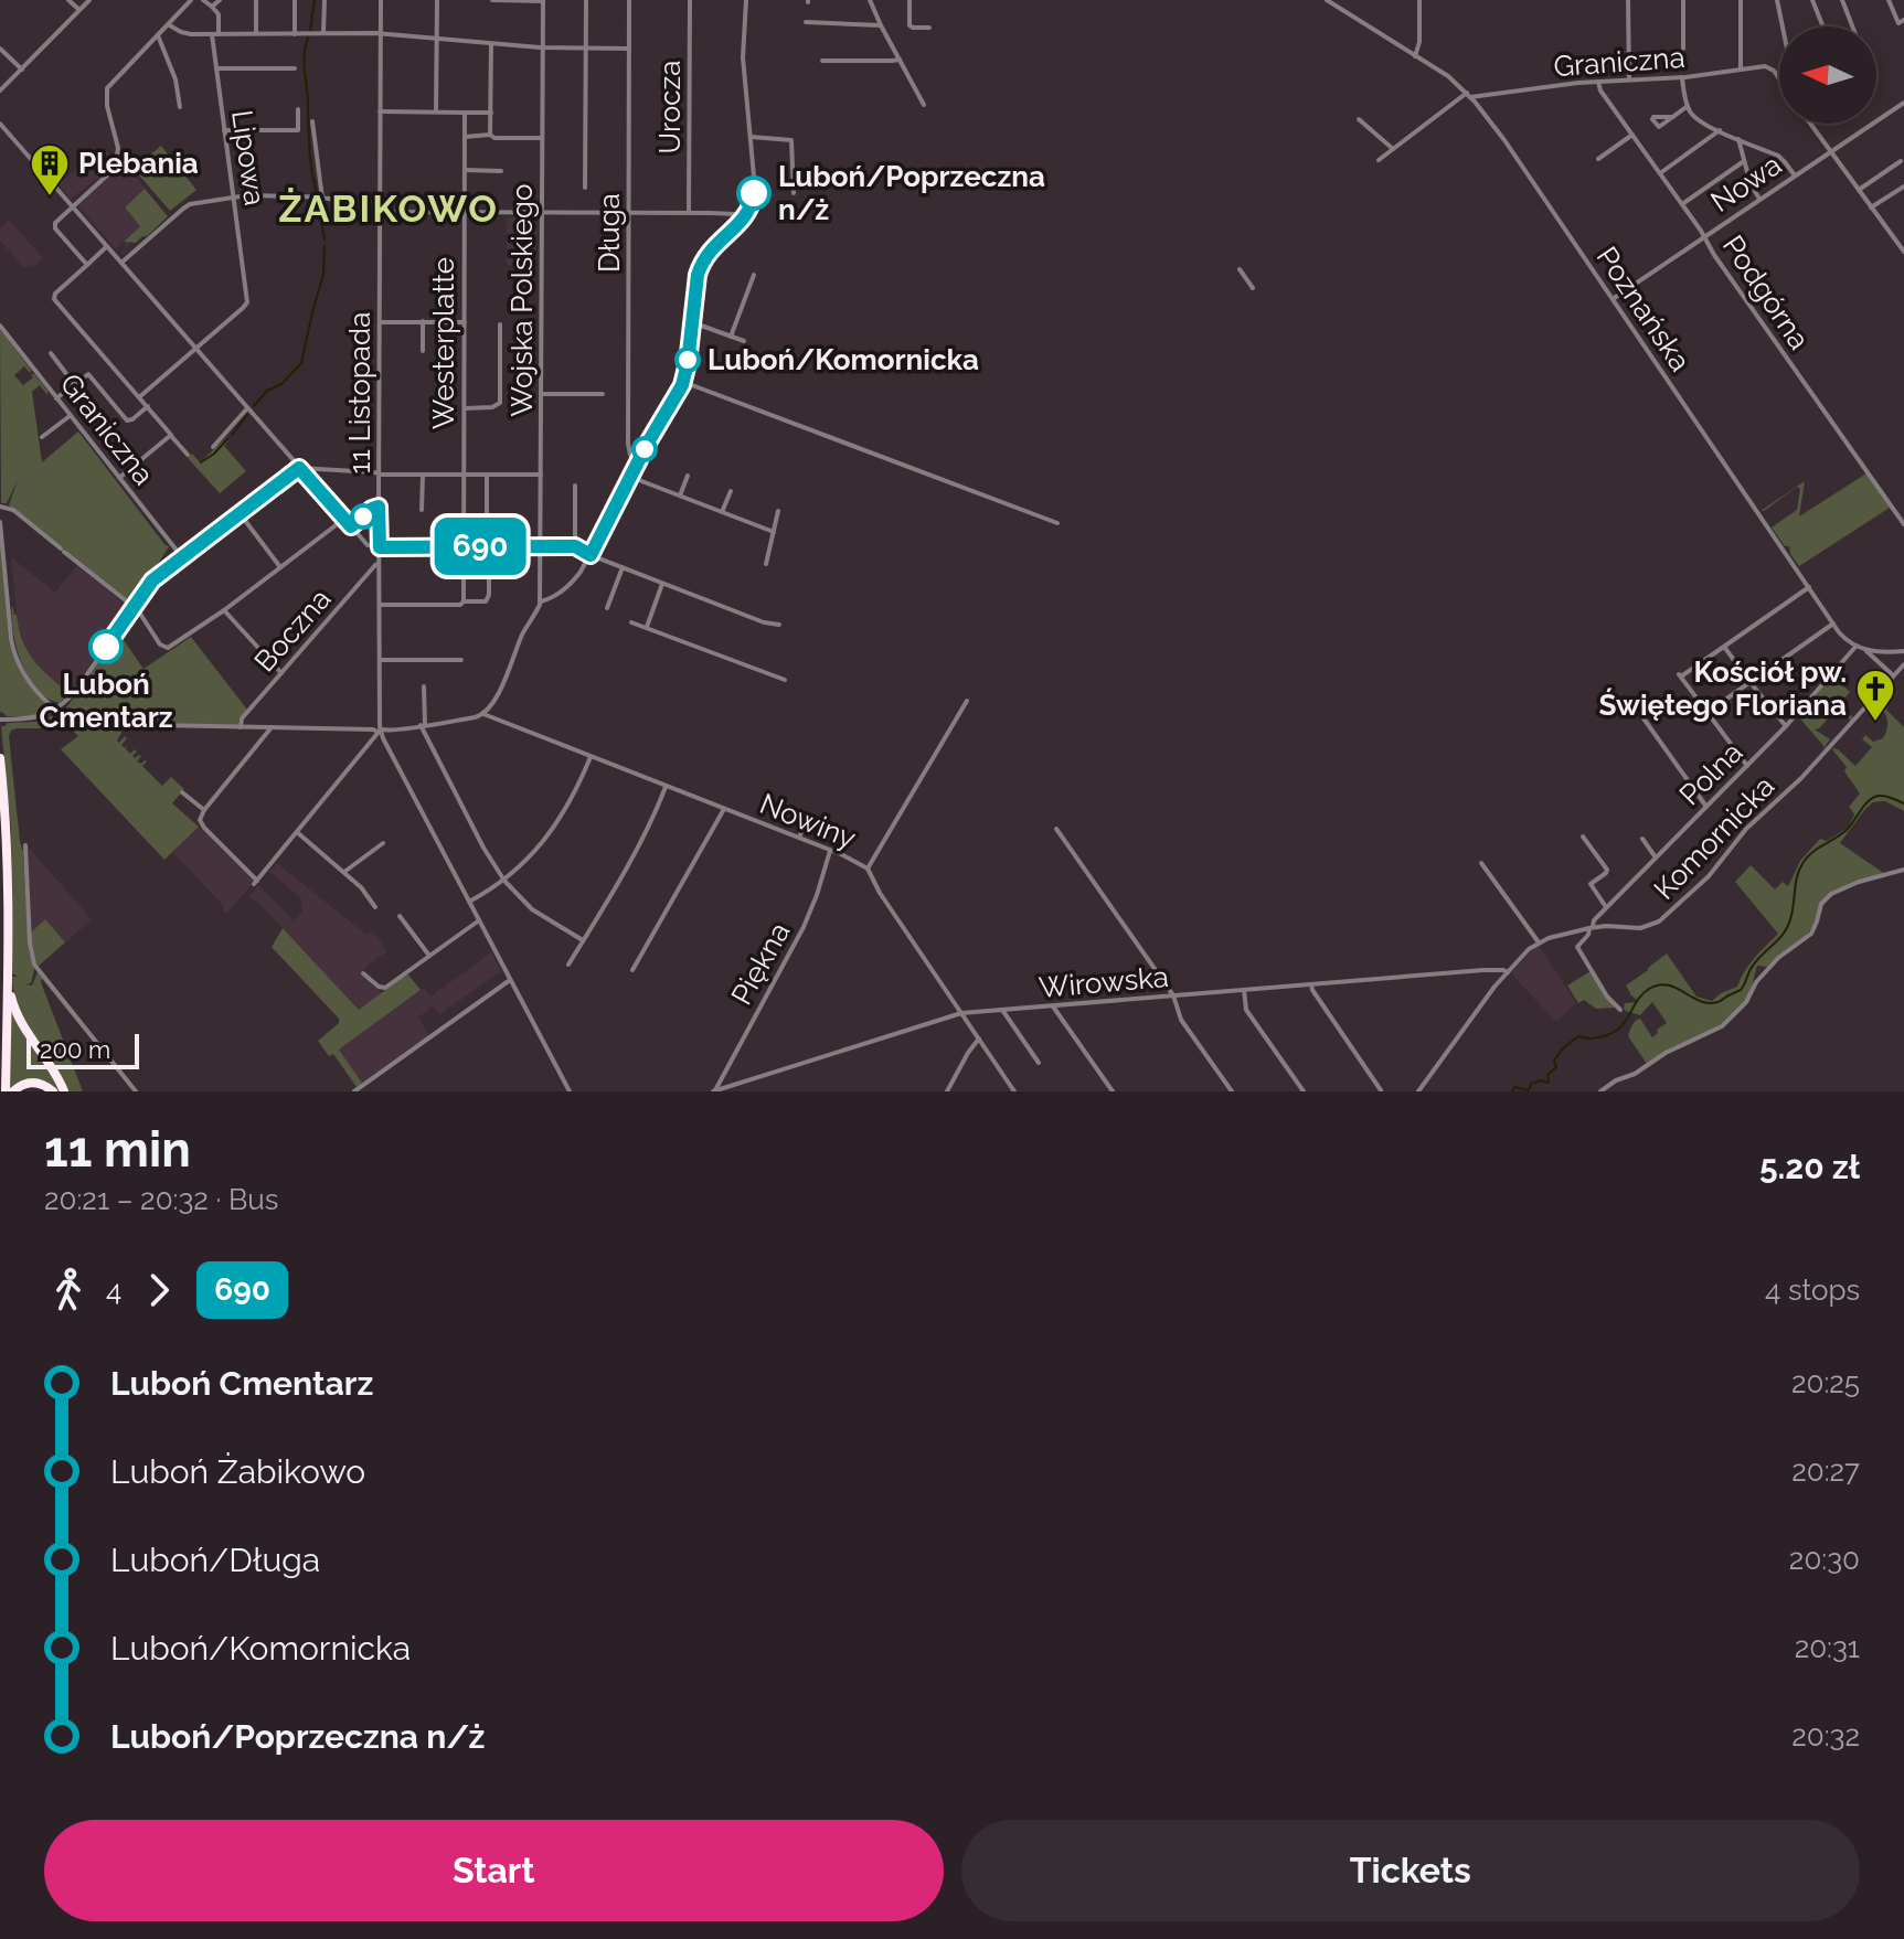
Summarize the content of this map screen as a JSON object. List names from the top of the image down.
{
  "streets": {
    "street": [
      "Graniczna",
      "Urocza",
      "Lipowa",
      "Nowa",
      "Długa",
      "Podgórna",
      "Wojska Polskiego",
      "Poznańska",
      "Westerplatte",
      "11 Listopada",
      "Boczna",
      "Polna",
      "Nowiny",
      "Komornicka",
      "Piękna",
      "Wirowska"
    ]
  },
  "crossings": [
    ["Graniczna", "Podgórna"],
    ["Graniczna", "Poznańska"],
    ["Nowa", "Podgórna"],
    ["Nowa", "Poznańska"],
    ["Poznańska", "Polna"],
    ["11 Listopada", "Boczna"],
    ["Polna", "Komornicka"],
    ["Nowiny", "Piękna"],
    ["Nowiny", "Wirowska"],
    ["Komornicka", "Wirowska"],
    ["Piękna", "Wirowska"]
  ],
  "districts": ["ŻABIKOWO"],
  "places": {
    "other": ["Luboń/Poprzeczna n/ż", "Luboń/Komornicka", "Luboń Cmentarz"],
    "building": ["Plebania"],
    "church": ["Kościół pw. Świętego Floriana"]
  },
  "lines": ["bus line 690"],
  "scale_bar": "200 m",
  "north": "left",
  "page": {
    "on_map": "690",
    "scale": "200 m",
    "heading": ["11 min", "20:21 – 20:32 · Bus", "5.20 zł"],
    "legs": ["4", "690", "4 stops"],
    "list": [
      {
        "name": "Luboń Cmentarz",
        "value": "20:25"
      },
      {
        "name": "Luboń Żabikowo",
        "value": "20:27"
      },
      {
        "name": "Luboń/Długa",
        "value": "20:30"
      },
      {
        "name": "Luboń/Komornicka",
        "value": "20:31"
      },
      {
        "name": "Luboń/Poprzeczna n/ż",
        "value": "20:32"
      }
    ],
    "buttons": ["Start", "Tickets"]
  }
}
